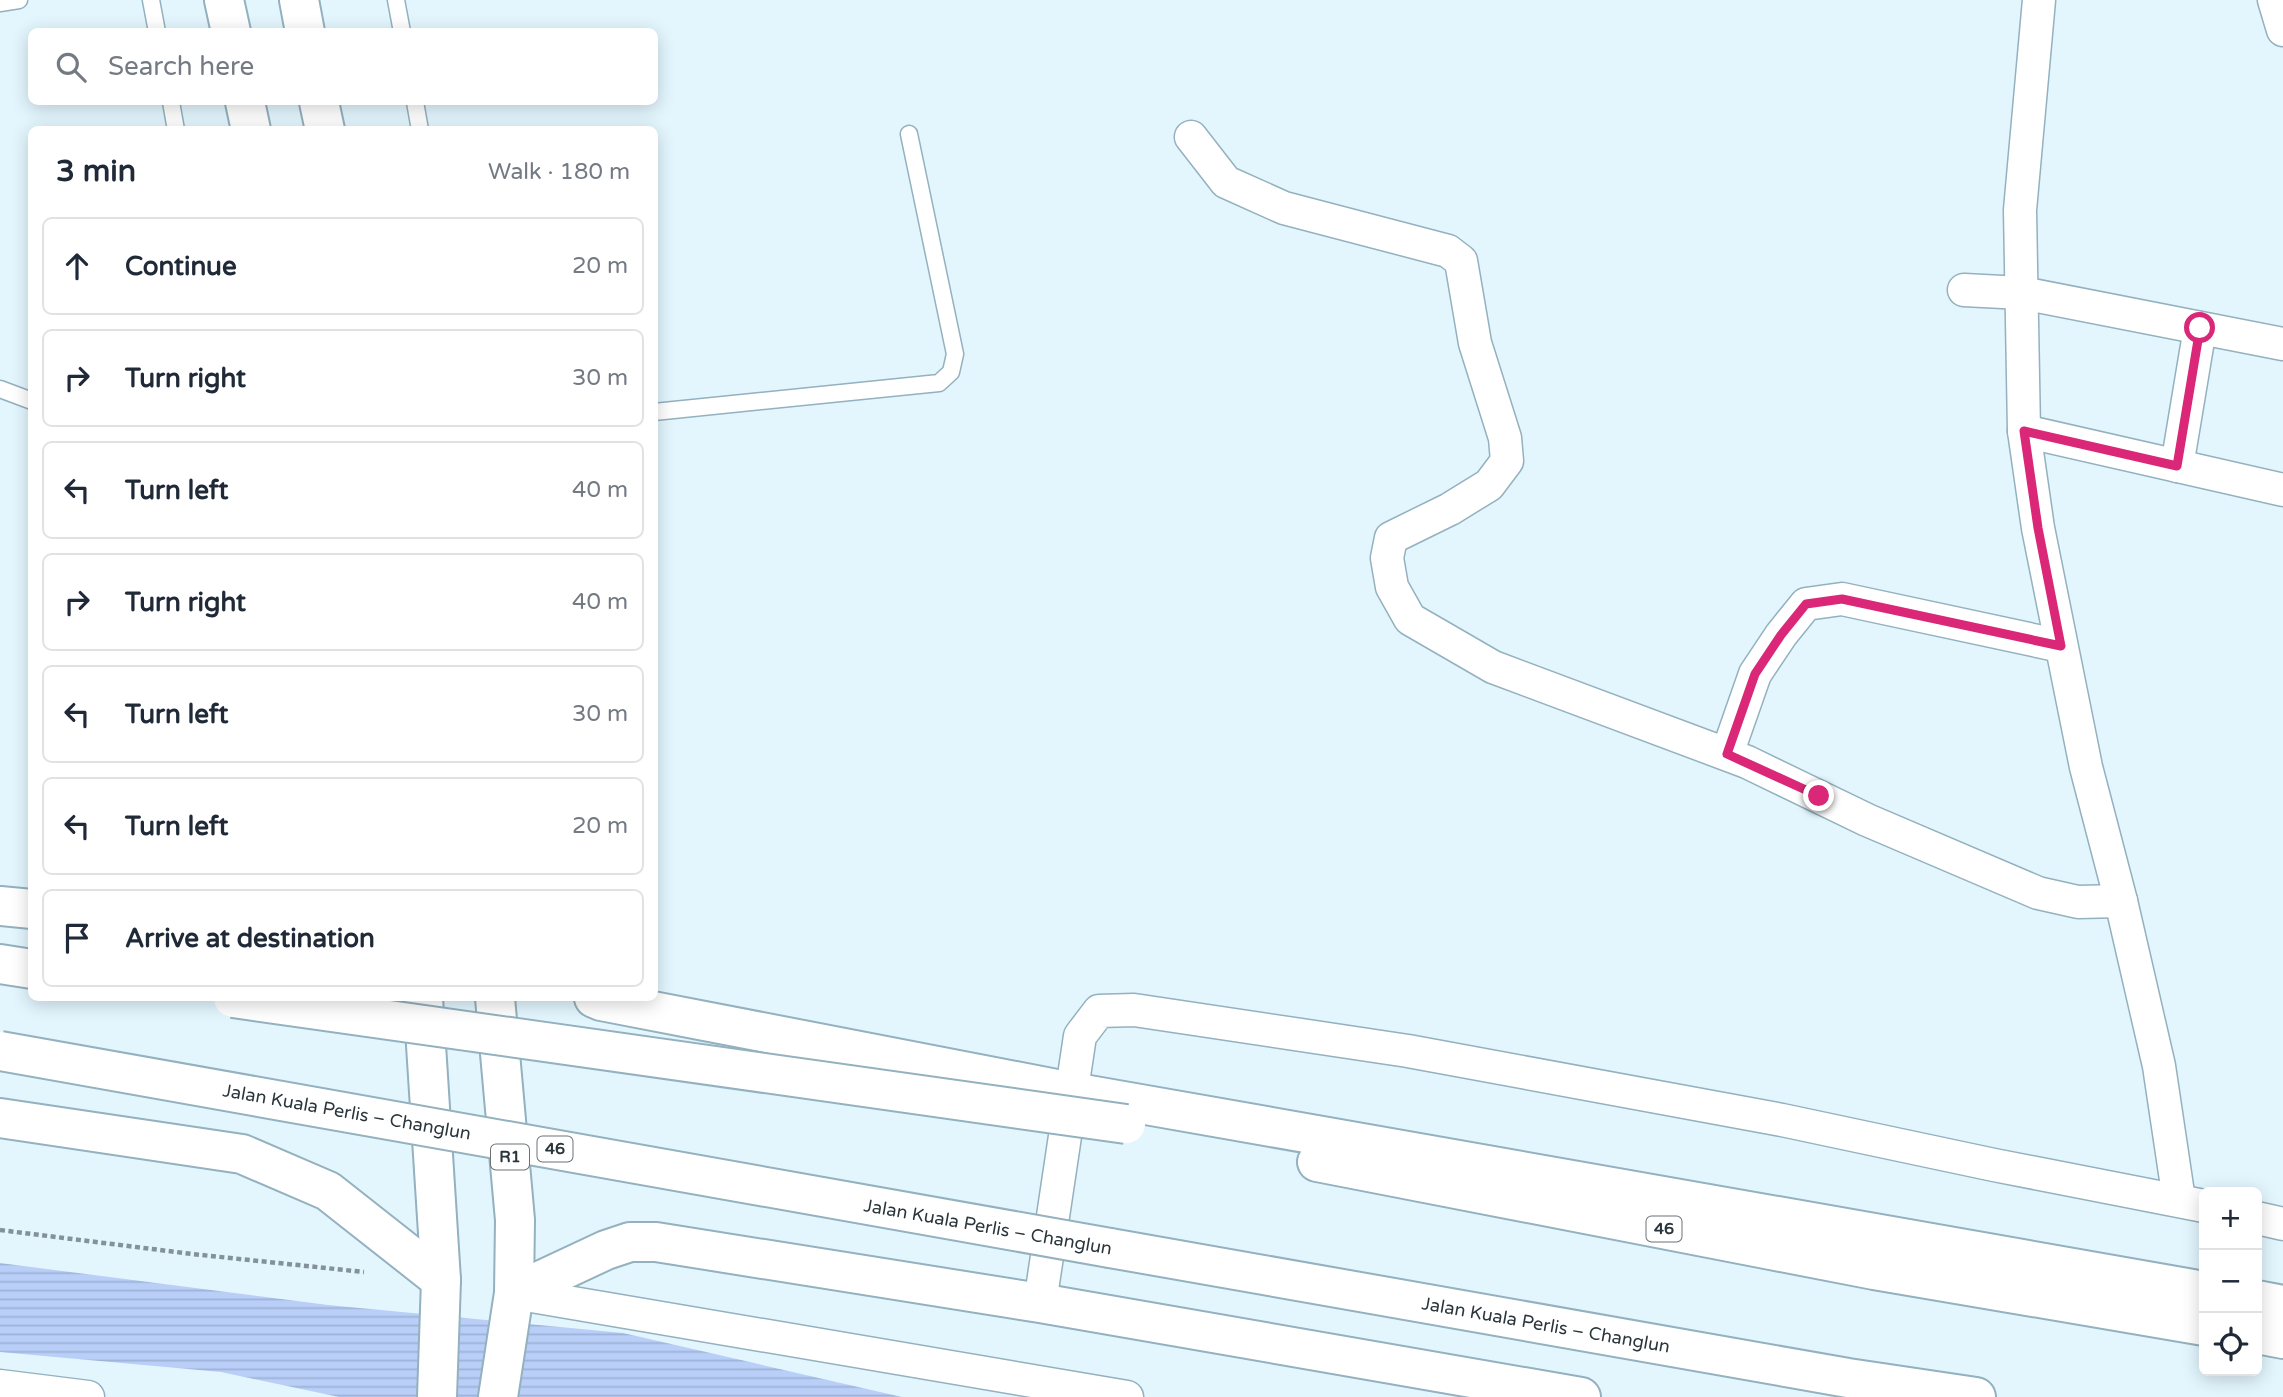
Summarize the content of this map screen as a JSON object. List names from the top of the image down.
{
  "streets": {
    "main road": ["Jalan Kuala Perlis – Changlun", "46", "R1"]
  },
  "page": {
    "search": "Search here",
    "heading": ["3 min", "Walk · 180 m"],
    "list": [
      ["Continue", "20 m"],
      ["Turn right", "30 m"],
      ["Turn left", "40 m"],
      ["Turn right", "40 m"],
      ["Turn left", "30 m"],
      ["Turn left", "20 m"],
      "Arrive at destination"
    ],
    "map_buttons": ["+", "−"]
  }
}
